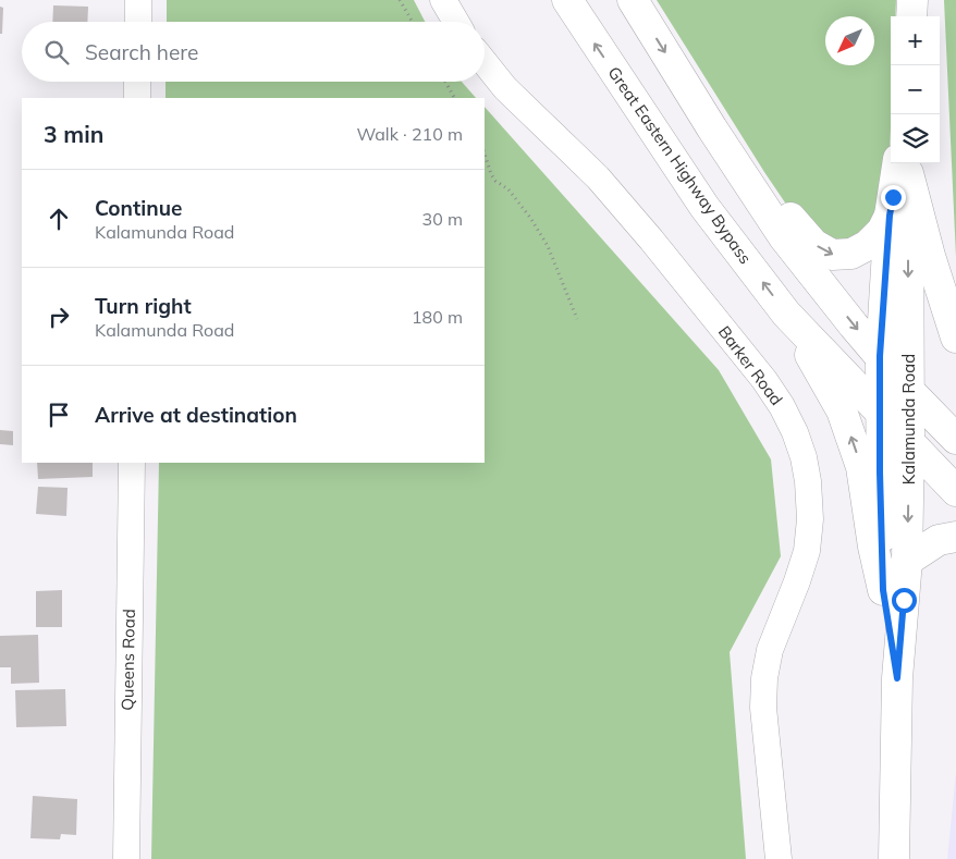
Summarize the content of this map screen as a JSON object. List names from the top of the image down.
{
  "streets": {
    "main road": ["Great Eastern Highway Bypass", "Kalamunda Road"],
    "street": ["Barker Road", "Queens Road"]
  },
  "crossings": [
    ["Great Eastern Highway Bypass", "Kalamunda Road"]
  ],
  "north": "bottom left",
  "page": {
    "map_buttons": ["+", "−"],
    "search": "Search here",
    "heading": ["3 min", "Walk · 210 m"],
    "list": [
      ["Continue", "Kalamunda Road", "30 m"],
      ["Turn right", "Kalamunda Road", "180 m"],
      "Arrive at destination"
    ]
  }
}
